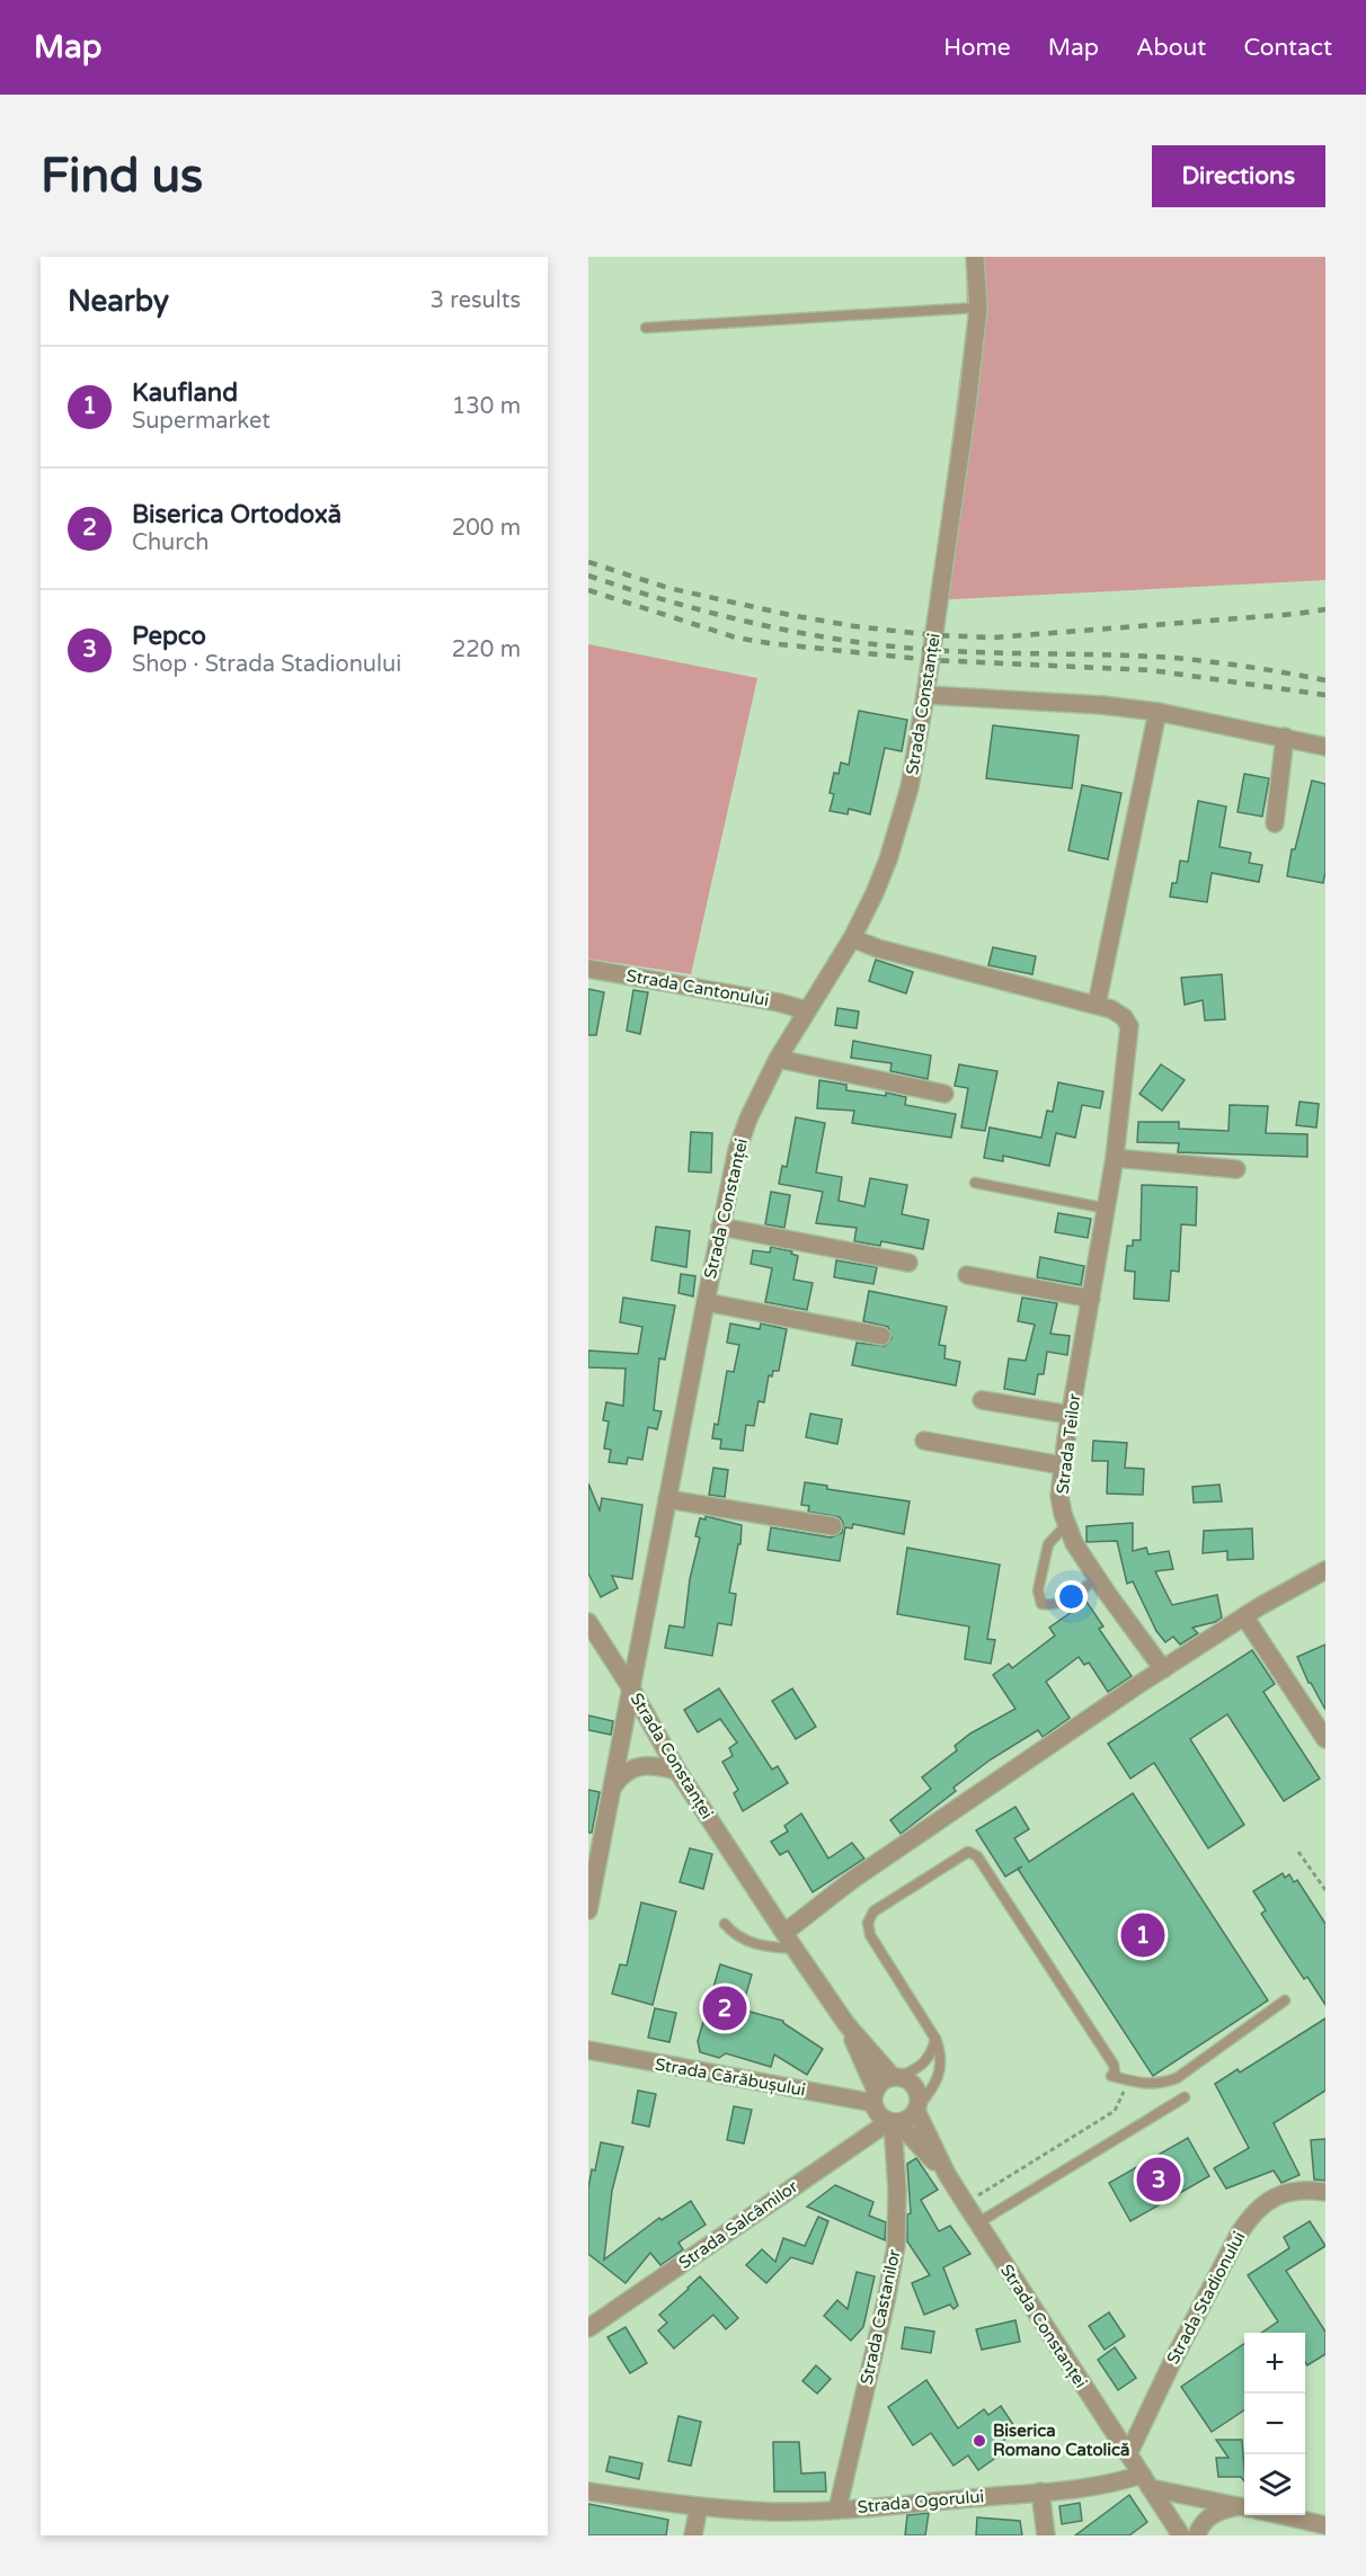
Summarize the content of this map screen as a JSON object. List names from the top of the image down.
{
  "streets": {
    "street": [
      "Strada Constanței",
      "Strada Cantonului",
      "Strada Teilor",
      "Strada Cărăbușului",
      "Strada Salcâmilor",
      "Strada Stadionului",
      "Strada Castanilor",
      "Strada Ogorului"
    ]
  },
  "crossings": [
    ["Strada Constanței", "Strada Cantonului"],
    ["Strada Constanței", "Strada Teilor"],
    ["Strada Constanței", "Strada Cărăbușului"],
    ["Strada Constanței", "Strada Salcâmilor"],
    ["Strada Constanței", "Strada Stadionului"],
    ["Strada Constanței", "Strada Castanilor"],
    ["Strada Constanței", "Strada Ogorului"],
    ["Strada Cărăbușului", "Strada Salcâmilor"],
    ["Strada Cărăbușului", "Strada Castanilor"],
    ["Strada Salcâmilor", "Strada Castanilor"],
    ["Strada Castanilor", "Strada Ogorului"]
  ],
  "places": ["Biserica Romano Catolică"],
  "page": {
    "header": "Map",
    "nav": [
      "Home",
      "Map",
      "About",
      "Contact"
    ],
    "buttons": "Directions",
    "title": "Find us",
    "heading": ["Nearby", "3 results"],
    "list": [
      {
        "mark": "1",
        "name": "Kaufland",
        "note": "Supermarket",
        "value": "130 m"
      },
      {
        "mark": "2",
        "name": "Biserica Ortodoxă",
        "note": "Church",
        "value": "200 m"
      },
      {
        "mark": "3",
        "name": "Pepco",
        "note": "Shop · Strada Stadionului",
        "value": "220 m"
      }
    ],
    "pins": ["1", "2", "3"],
    "map_buttons": ["+", "−"]
  }
}
